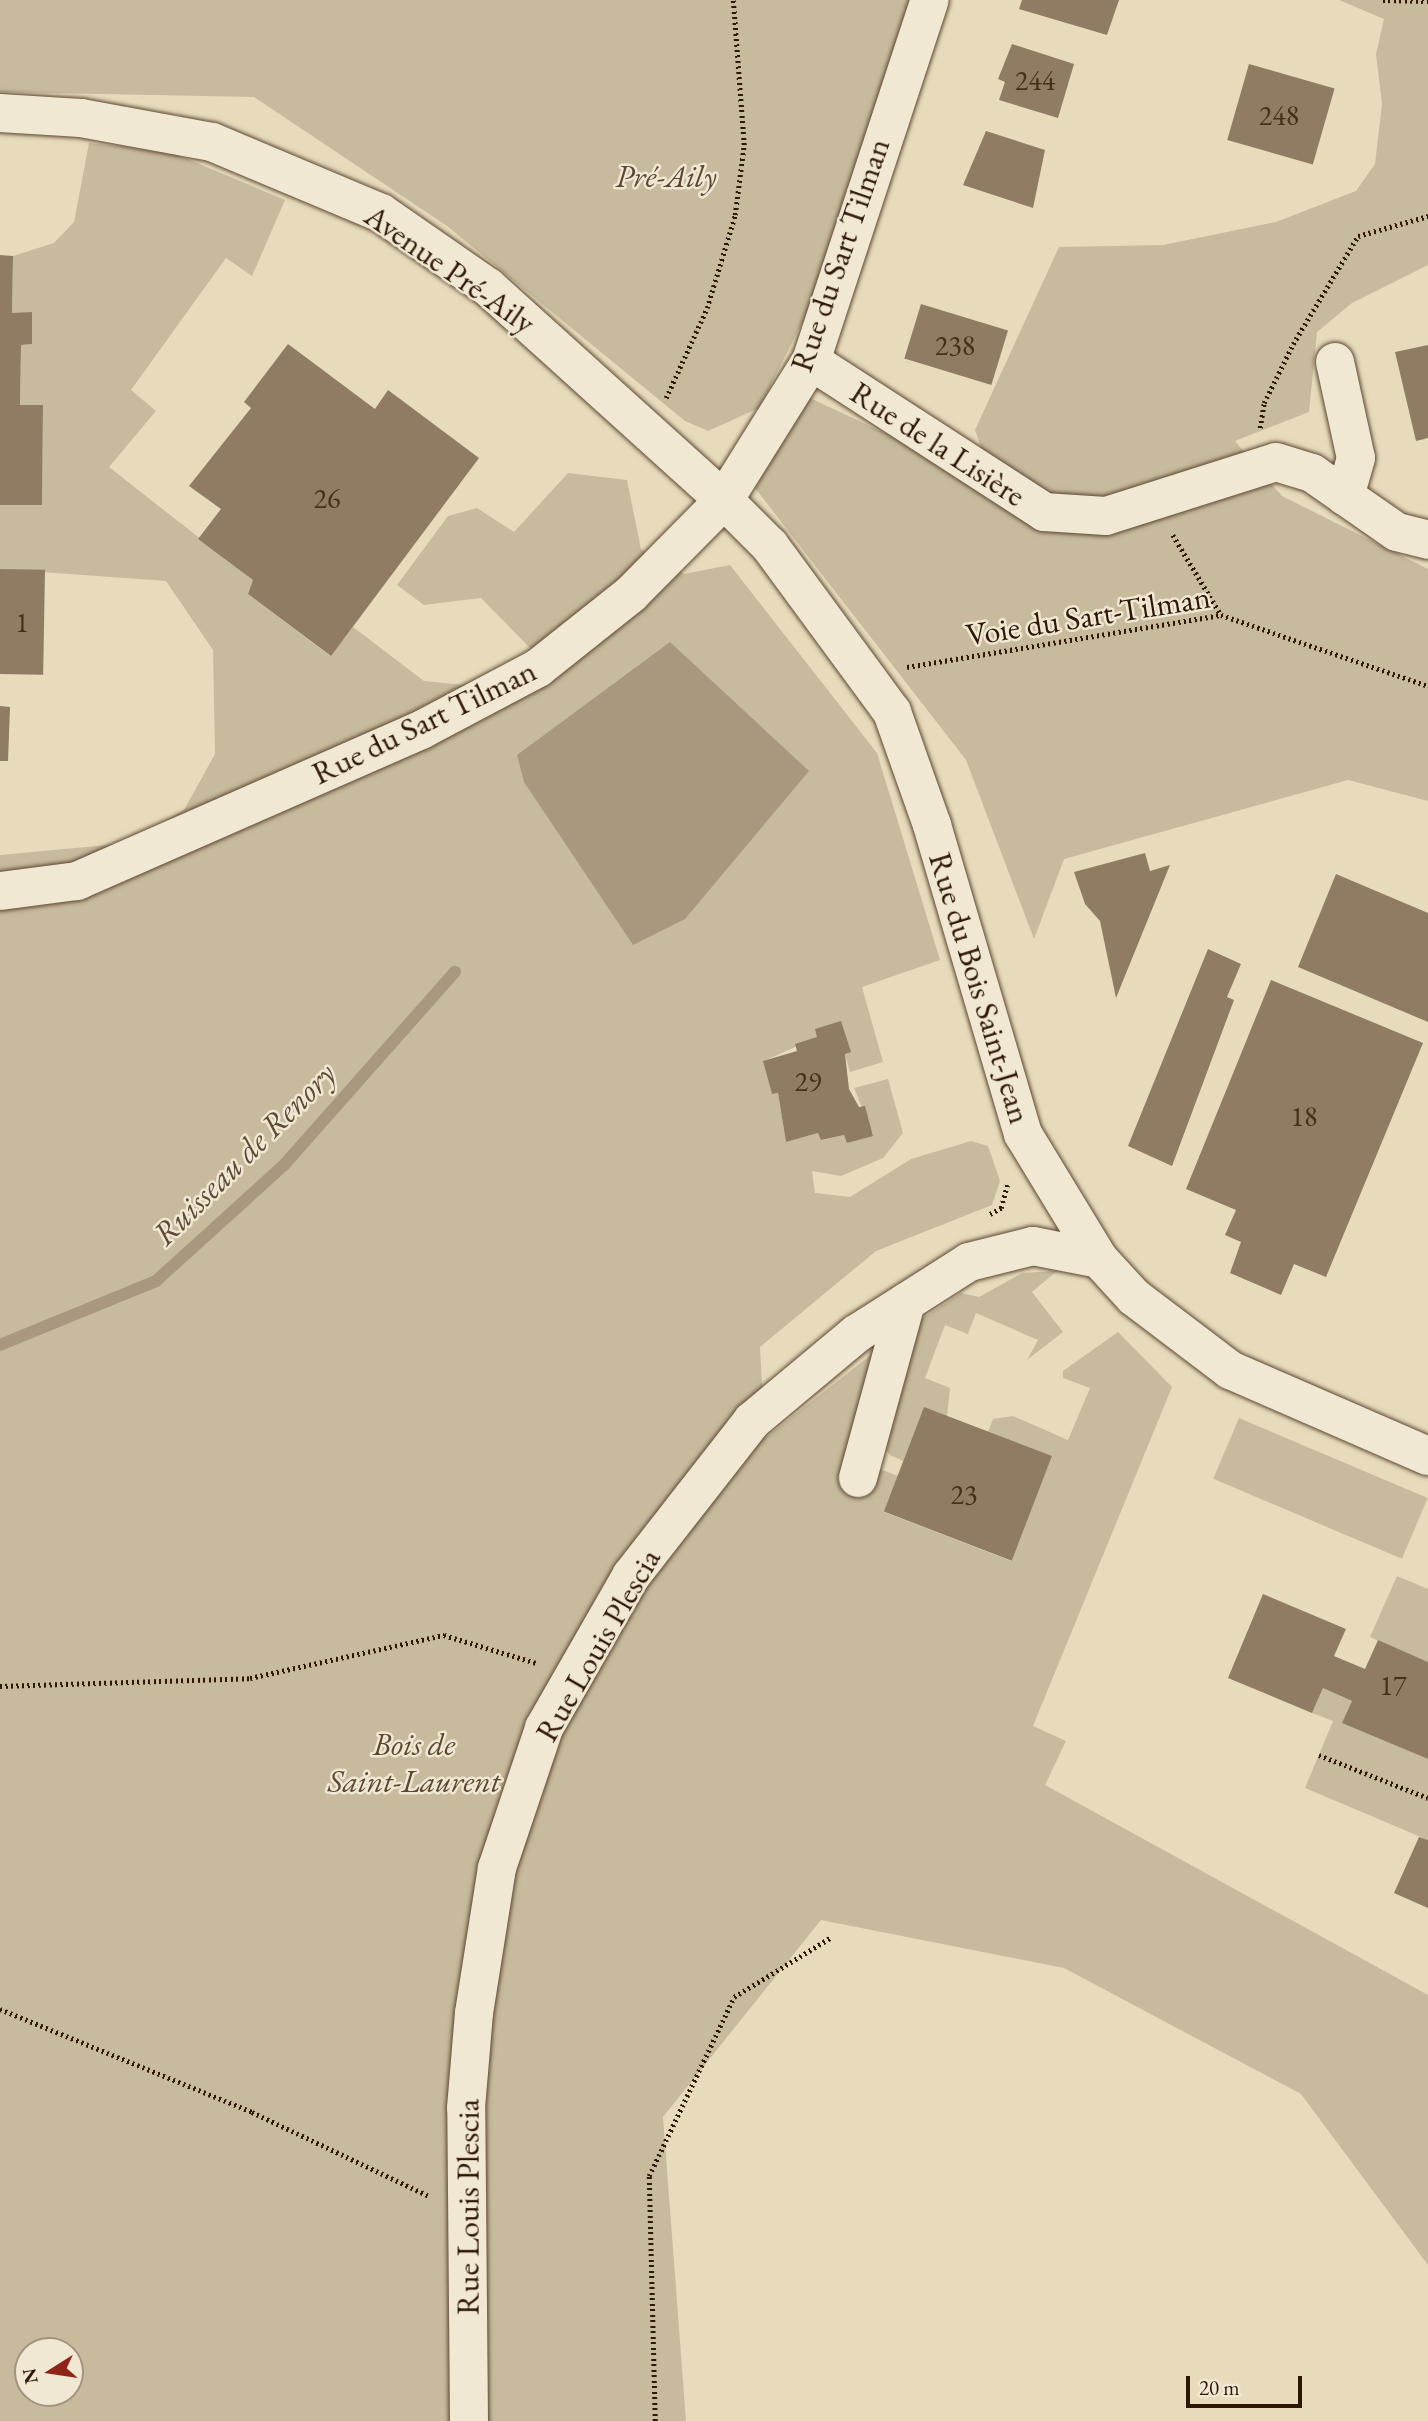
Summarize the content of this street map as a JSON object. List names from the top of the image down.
{
  "streets": {
    "street": [
      "Rue du Sart Tilman",
      "Avenue Pré-Aily",
      "Rue de la Lisière",
      "Rue du Bois Saint-Jean",
      "Rue Louis Plescia"
    ],
    "path": ["Voie du Sart-Tilman"]
  },
  "crossings": [
    ["Rue du Sart Tilman", "Avenue Pré-Aily"],
    ["Rue du Sart Tilman", "Rue de la Lisière"],
    ["Rue du Sart Tilman", "Rue du Bois Saint-Jean"],
    ["Avenue Pré-Aily", "Rue du Bois Saint-Jean"],
    ["Voie du Sart-Tilman", "Rue du Bois Saint-Jean"],
    ["Rue du Bois Saint-Jean", "Rue Louis Plescia"]
  ],
  "water": ["Ruisseau de Renory"],
  "parks": ["Pré-Aily", "Bois de Saint-Laurent"],
  "house_numbers": [
    "244",
    "248",
    "238",
    "26",
    "1",
    "29",
    "18",
    "23",
    "17"
  ],
  "scale_bar": "20 m",
  "north": "left"
}
